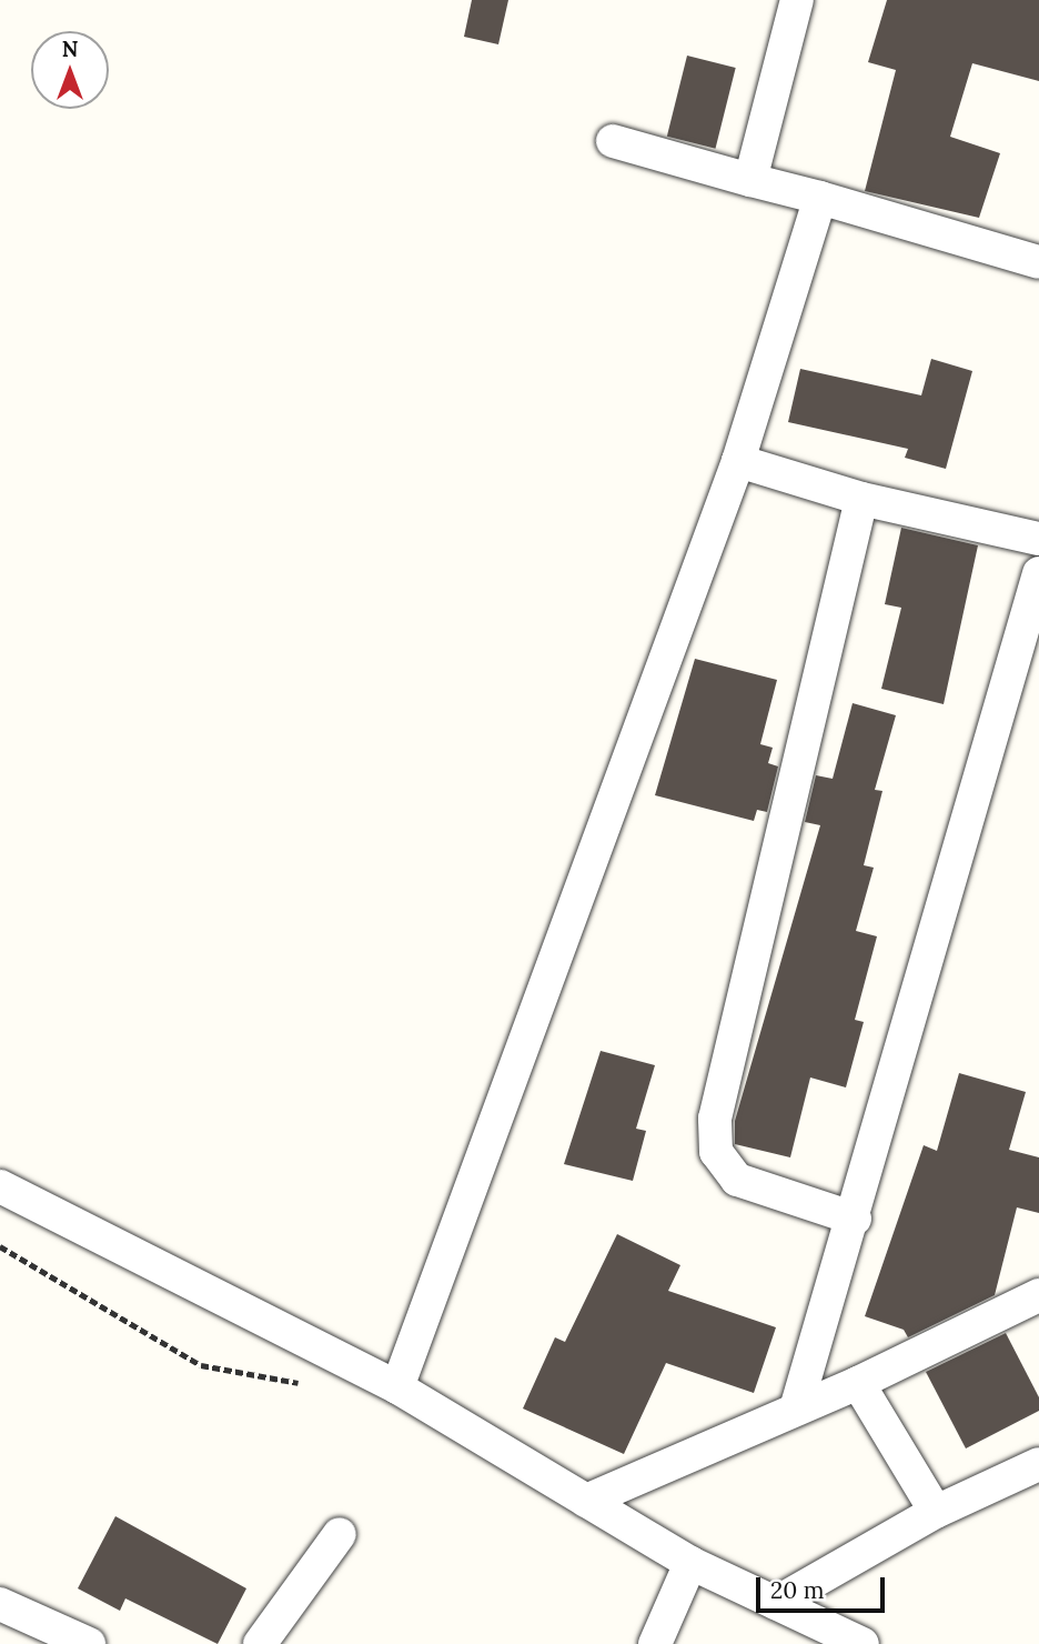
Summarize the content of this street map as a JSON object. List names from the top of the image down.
{
  "scale_bar": "20 m",
  "north": "top"
}
